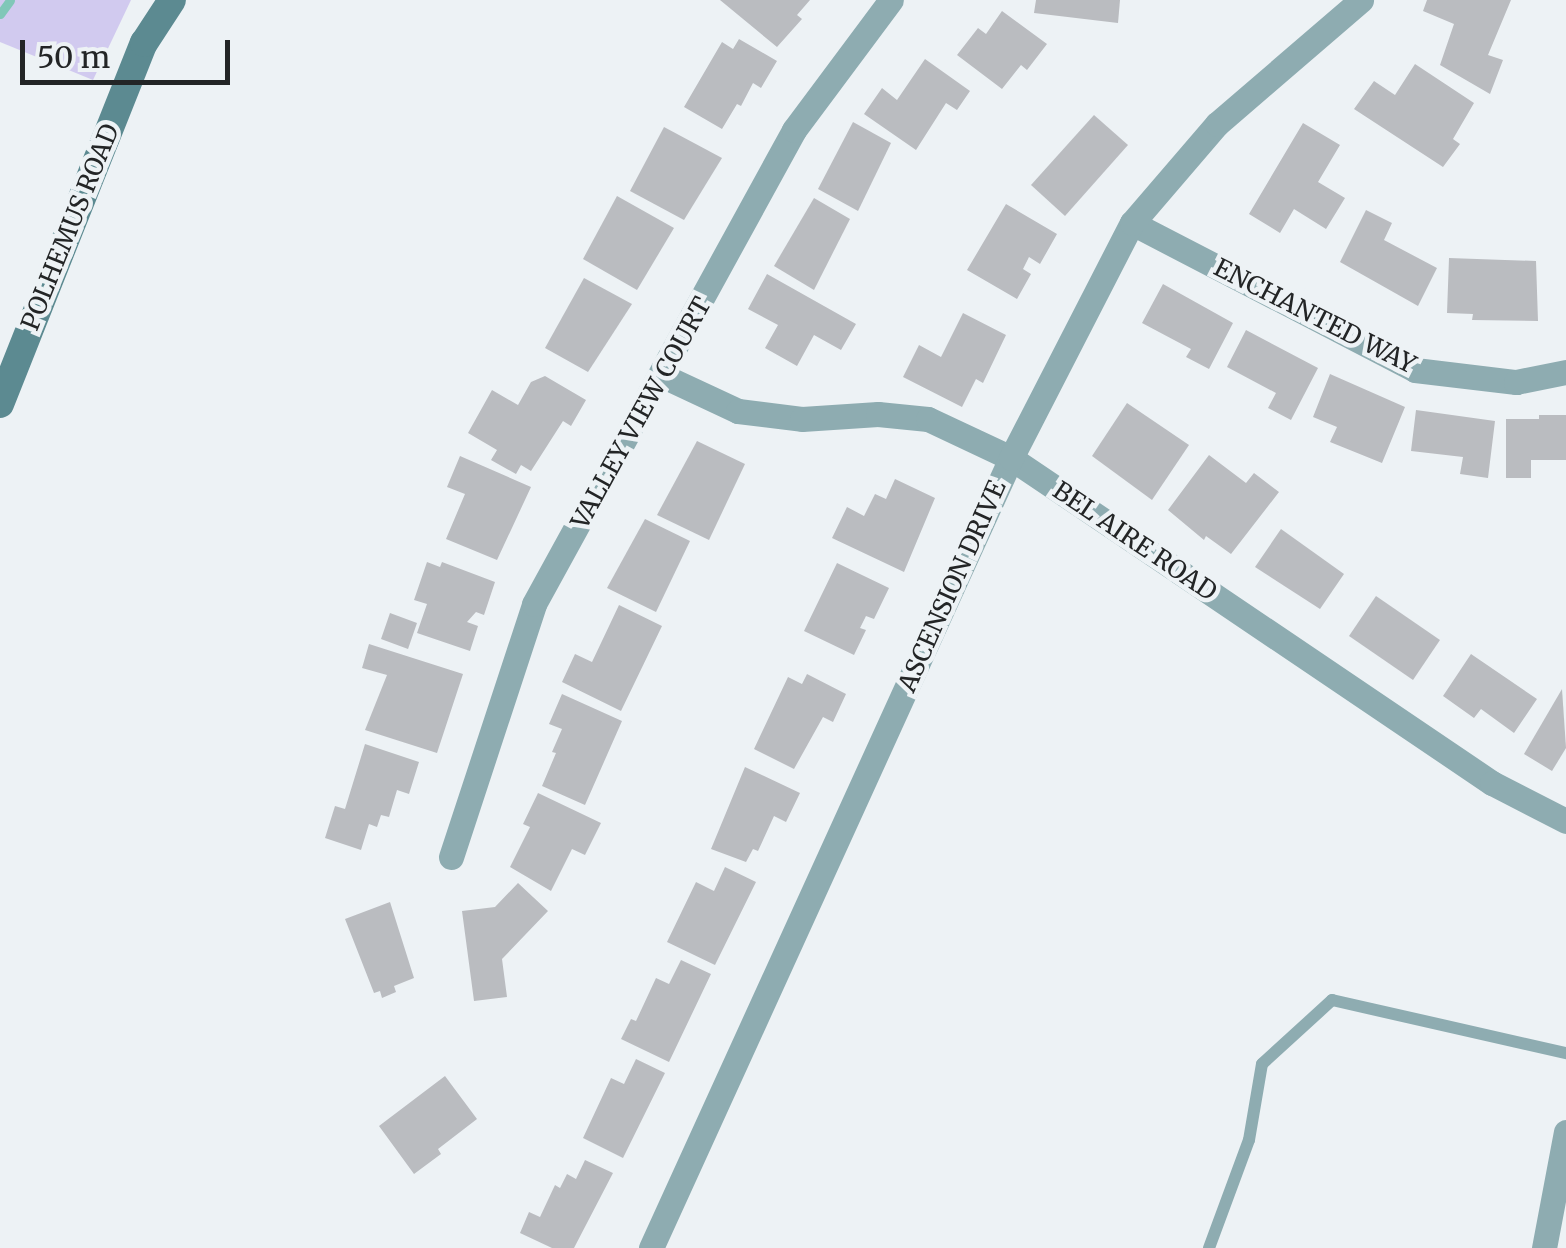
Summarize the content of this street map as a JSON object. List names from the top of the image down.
{
  "streets": {
    "main road": ["POLHEMUS ROAD"],
    "street": [
      "ENCHANTED WAY",
      "VALLEY VIEW COURT",
      "BEL AIRE ROAD",
      "ASCENSION DRIVE"
    ]
  },
  "crossings": [
    ["ENCHANTED WAY", "ASCENSION DRIVE"],
    ["VALLEY VIEW COURT", "BEL AIRE ROAD"],
    ["BEL AIRE ROAD", "ASCENSION DRIVE"]
  ],
  "scale_bar": "50 m"
}
